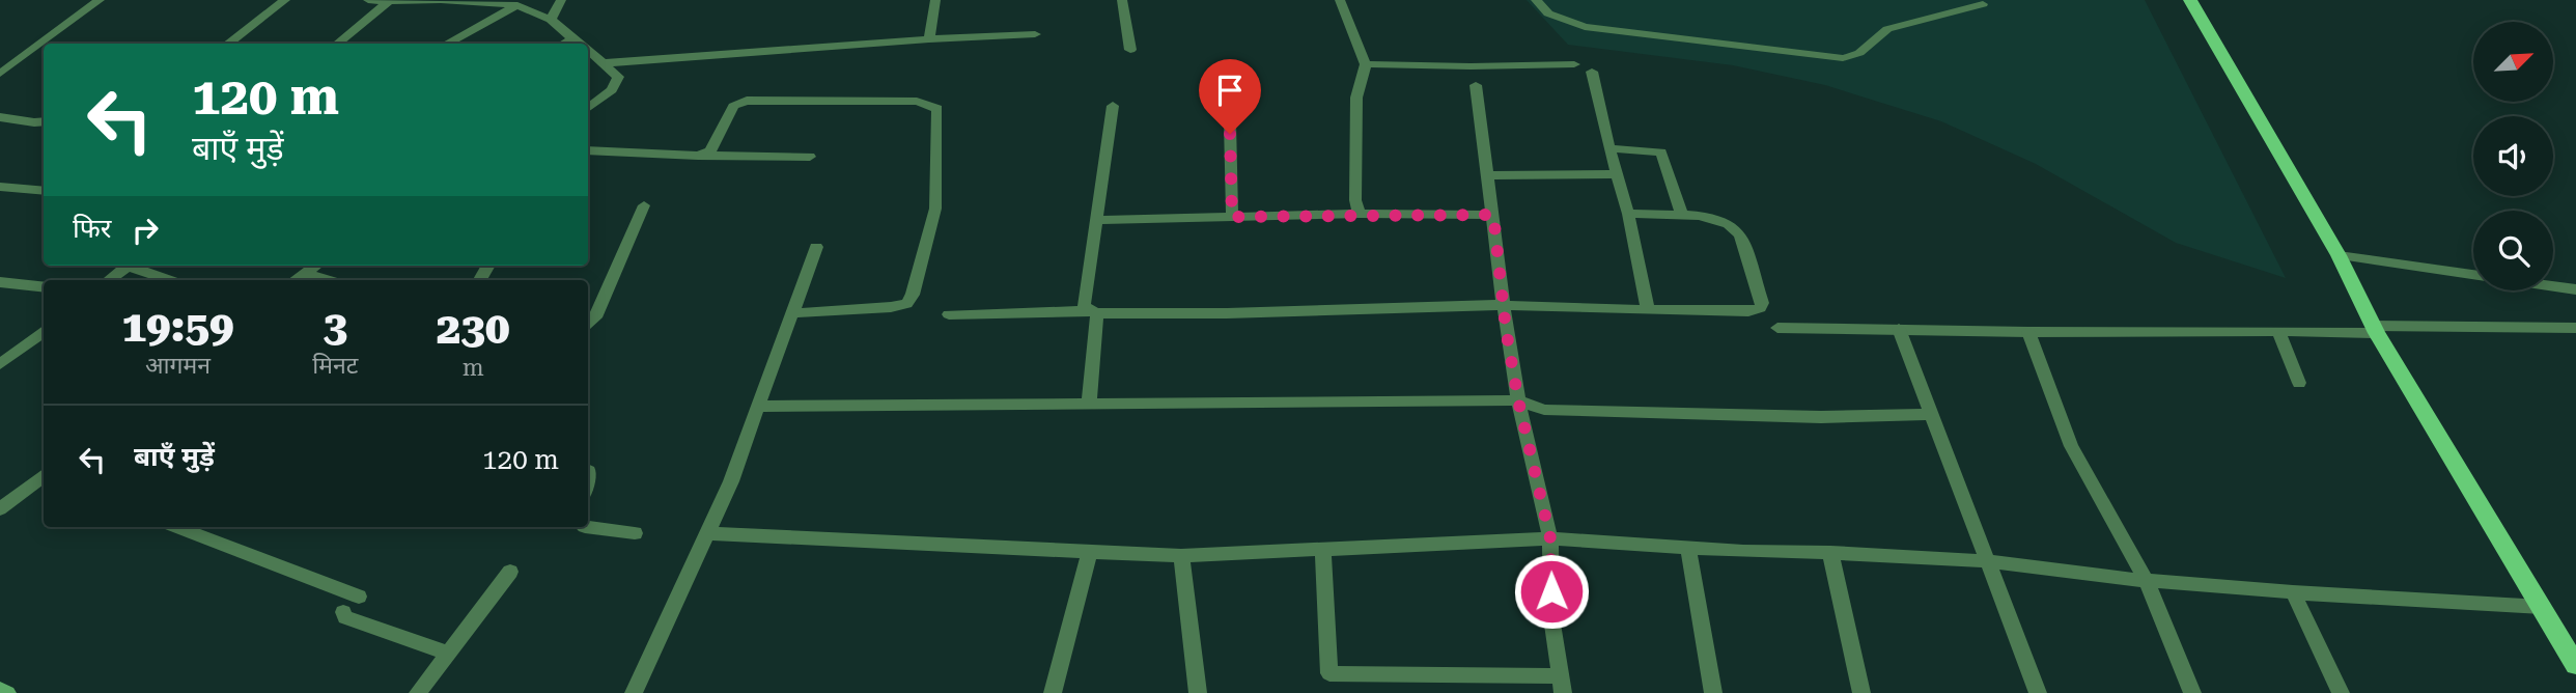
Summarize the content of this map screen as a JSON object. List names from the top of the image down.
{
  "north": "top right",
  "page": {
    "turn": ["120 m", "बाएँ मुड़ें"],
    "then": "फिर",
    "eta": [
      "19:59",
      "आगमन",
      "3",
      "मिनट",
      "230",
      "m"
    ],
    "list": [
      {
        "name": "बाएँ मुड़ें",
        "value": "120 m"
      }
    ]
  }
}
